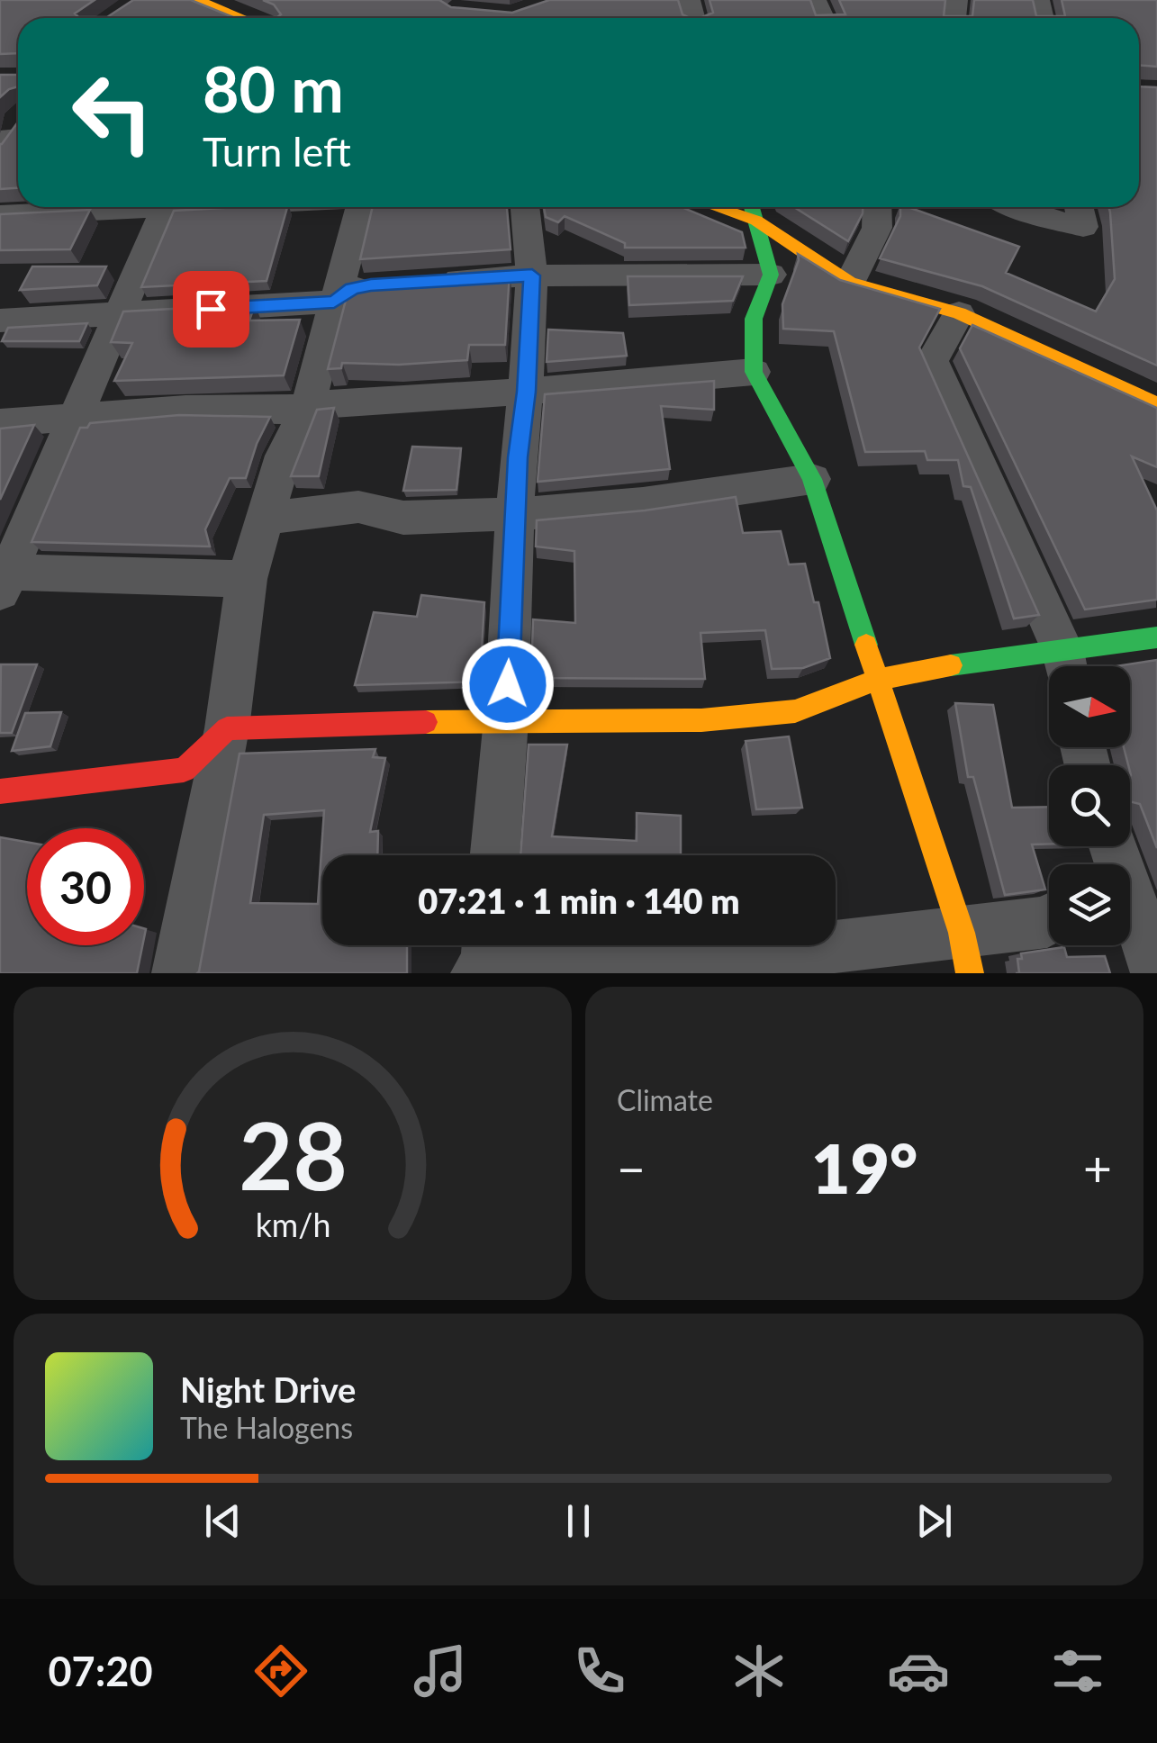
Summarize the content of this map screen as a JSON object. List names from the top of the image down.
{
  "north": "right",
  "page": {
    "turn": ["80 m", "Turn left"],
    "limit": "30",
    "trip": "07:21 · 1 min · 140 m",
    "tile": "Climate",
    "heat": ["−", "19°", "+"],
    "song": ["Night Drive", "The Halogens"],
    "tabs": "07:20",
    "gauge": ["28", "km/h"]
  }
}
